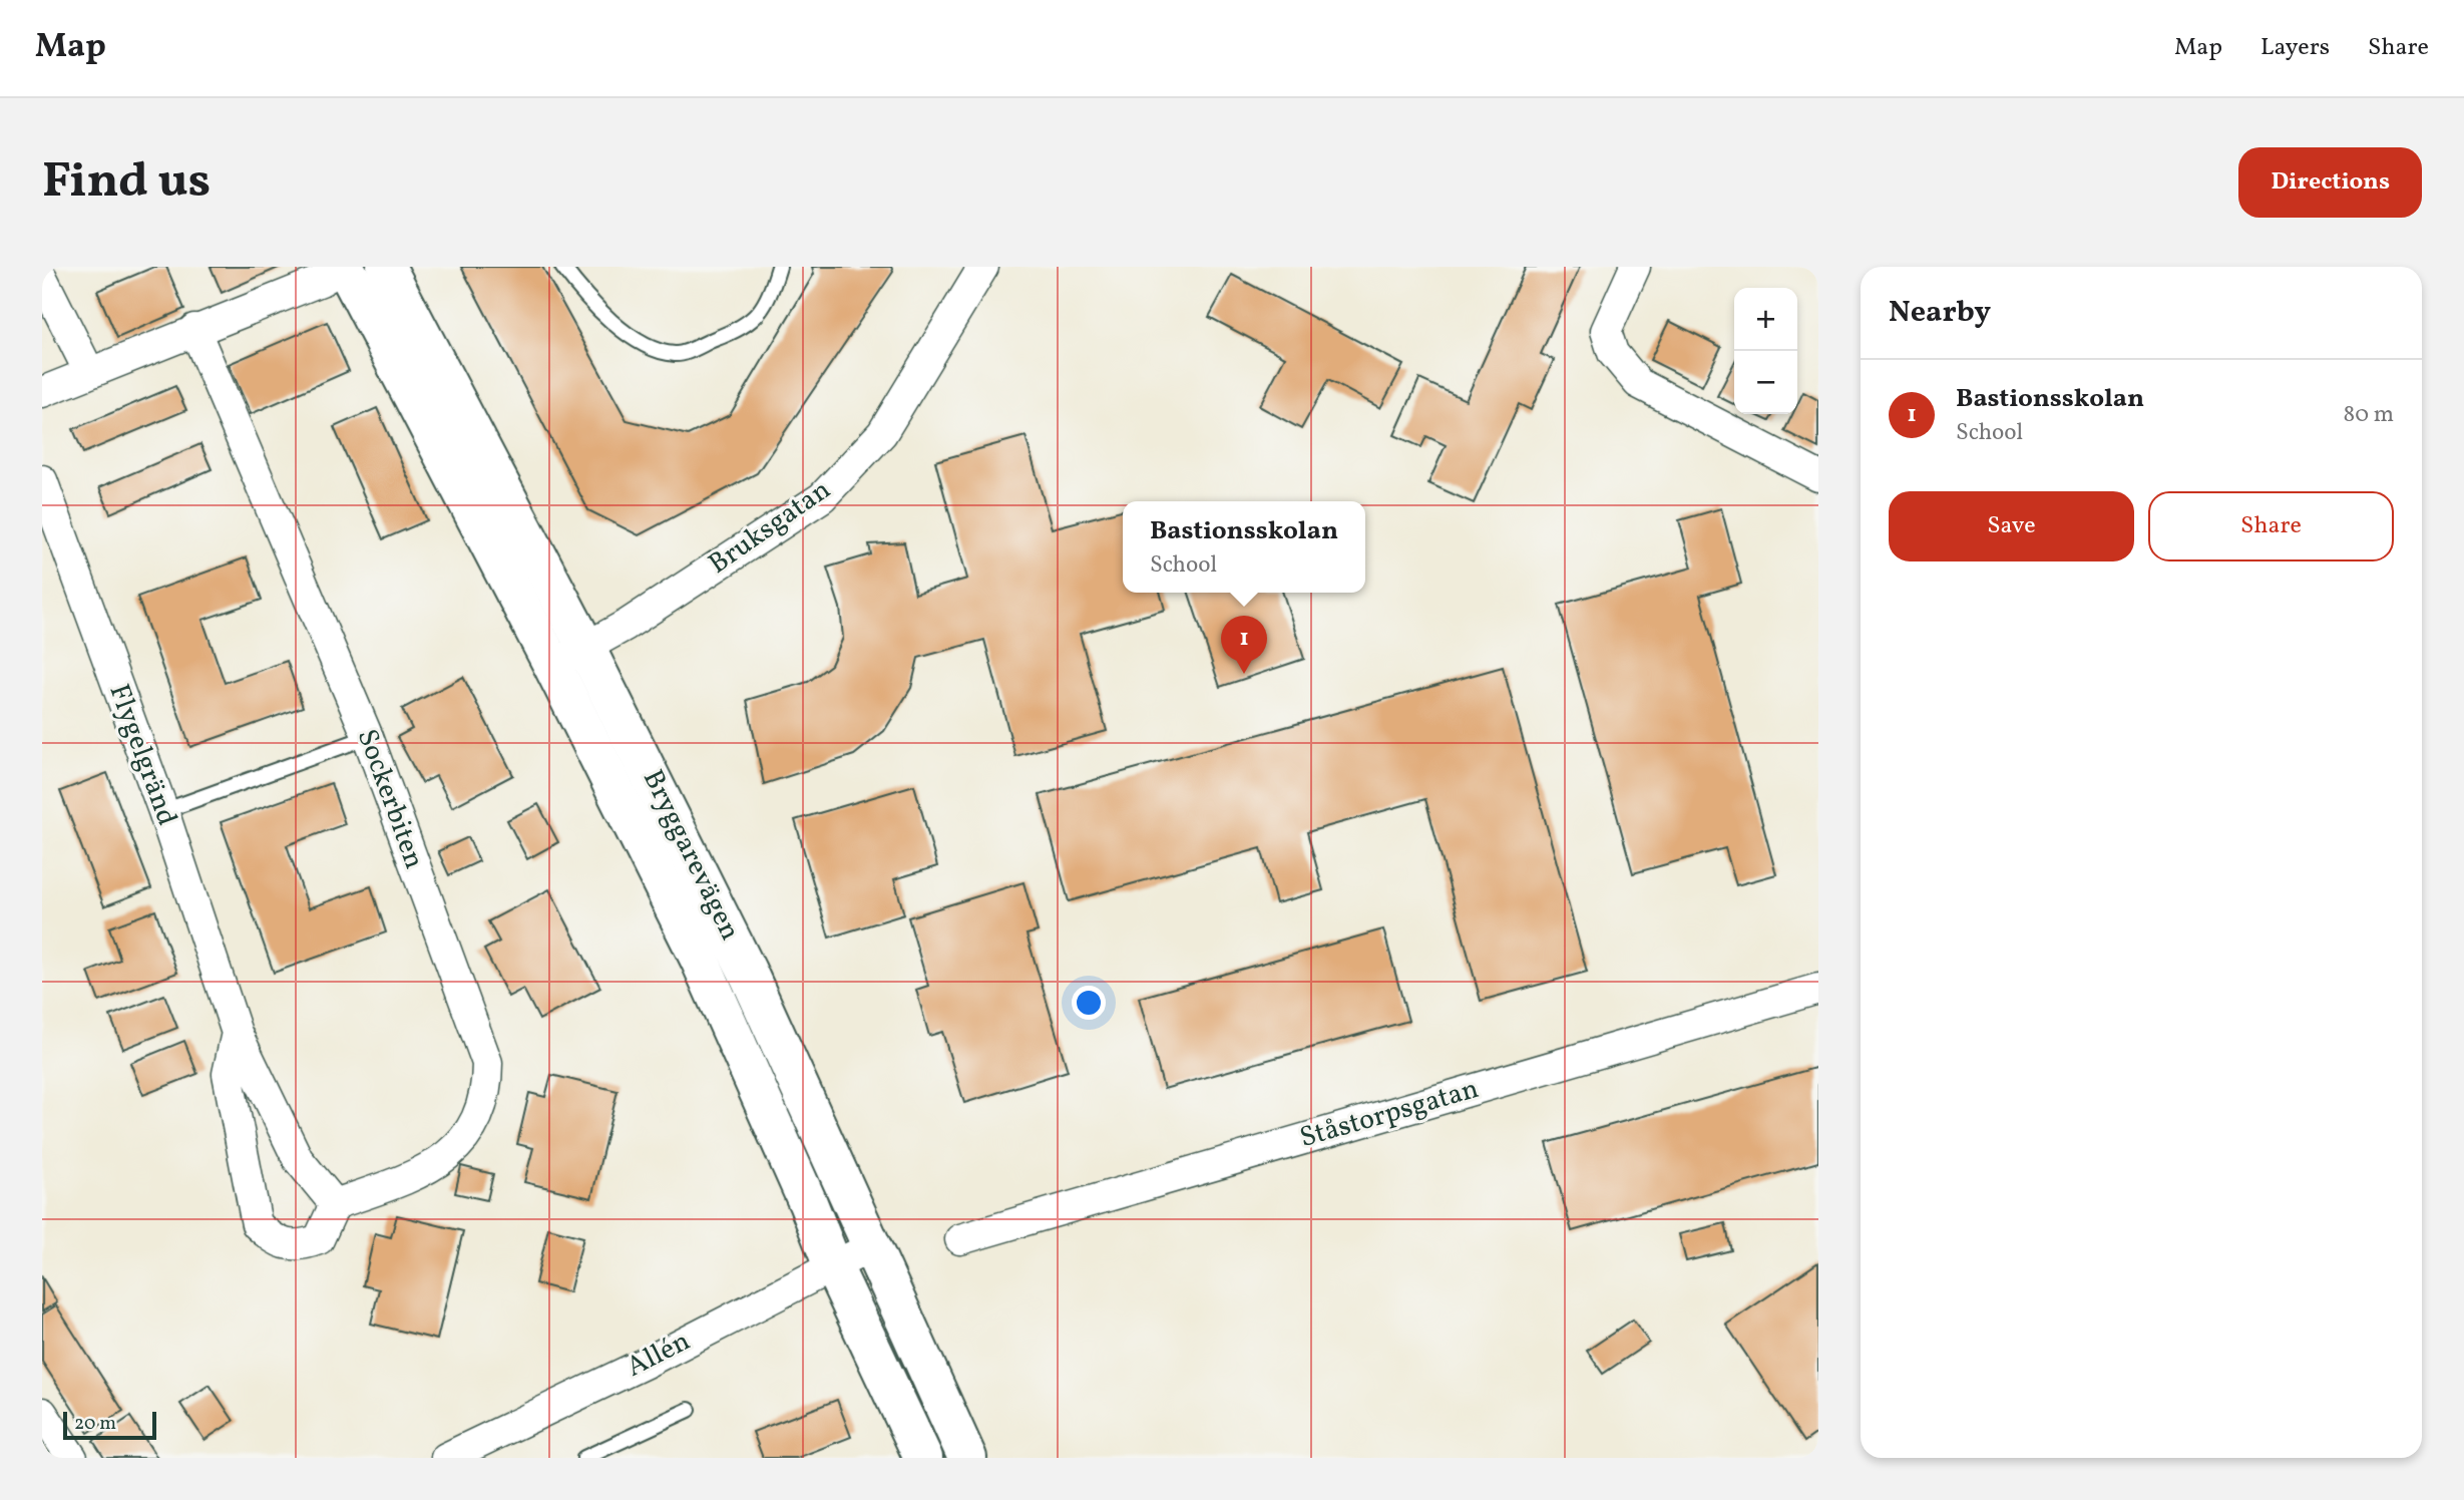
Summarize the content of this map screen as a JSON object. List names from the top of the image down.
{
  "streets": {
    "main road": ["Bryggarevägen"],
    "street": [
      "Bruksgatan",
      "Flygelgränd",
      "Sockerbiten",
      "Ståstorpsgatan",
      "Allén"
    ]
  },
  "crossings": [
    ["Bruksgatan", "Bryggarevägen"],
    ["Flygelgränd", "Sockerbiten"],
    ["Bryggarevägen", "Allén"]
  ],
  "scale_bar": "20 m",
  "page": {
    "header": "Map",
    "nav": ["Map", "Layers", "Share"],
    "buttons": [
      "Directions",
      ["Save", "Share"]
    ],
    "title": "Find us",
    "heading": "Nearby",
    "map_buttons": ["+", "−"],
    "list": [
      {
        "mark": "1",
        "name": "Bastionsskolan",
        "note": "School",
        "value": "80 m"
      }
    ],
    "popup": ["Bastionsskolan", "School"],
    "pins": "1",
    "scale": "20 m"
  }
}
